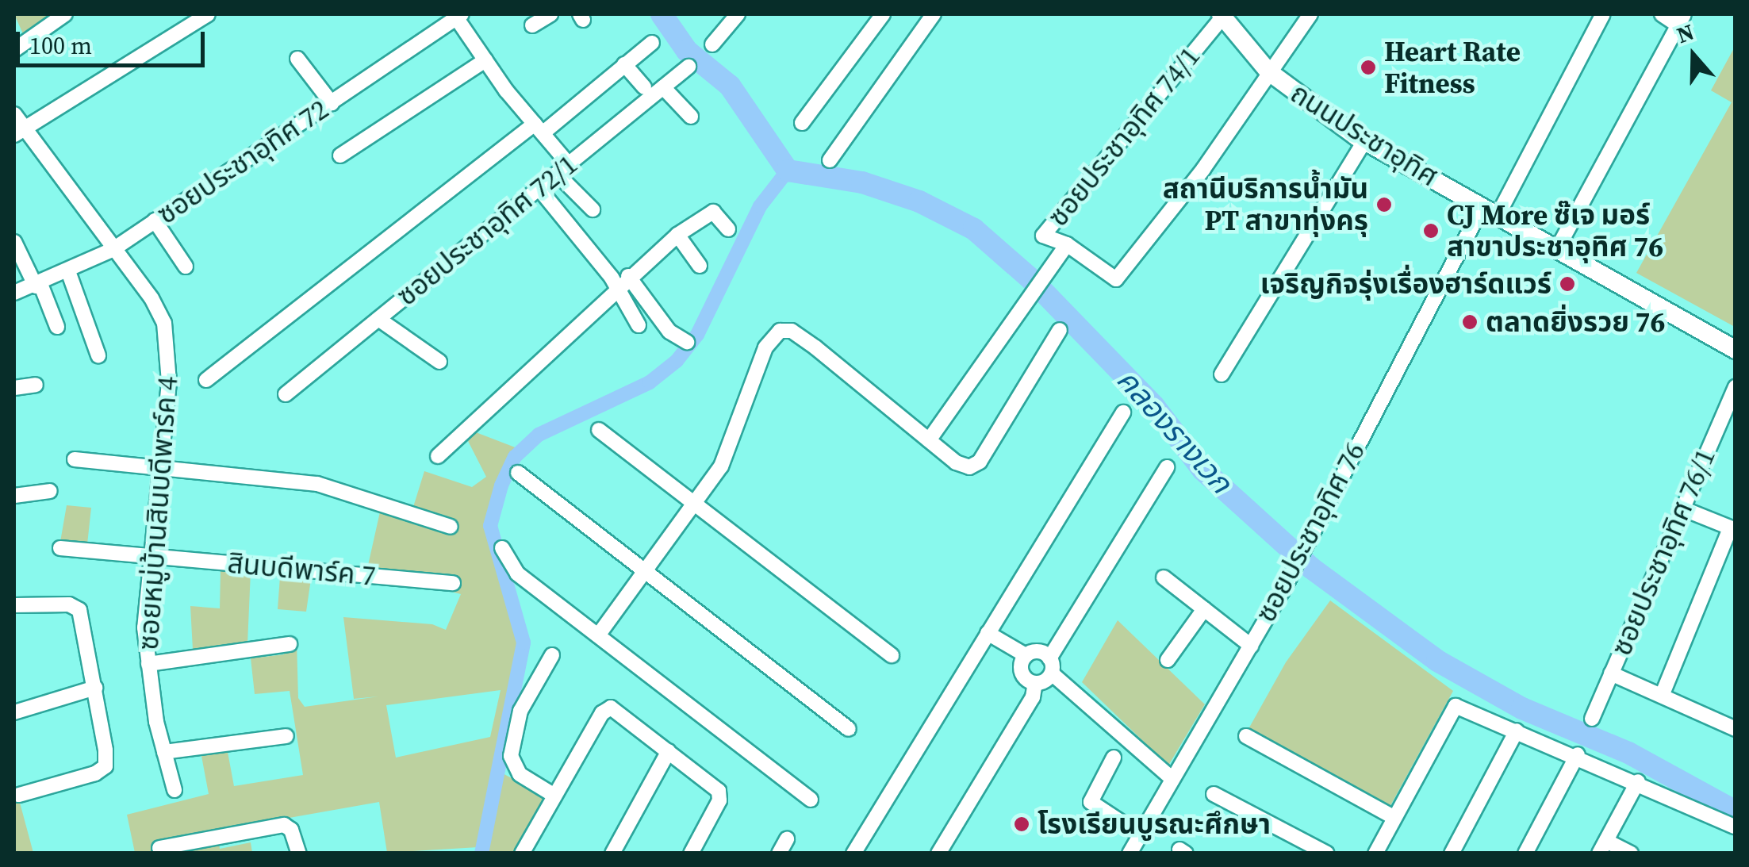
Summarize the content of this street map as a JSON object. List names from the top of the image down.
{
  "streets": {
    "main road": ["ถนนประชาอุทิศ"],
    "street": [
      "ซอยประชาอุทิศ 74/1",
      "ซอยประชาอุทิศ 72",
      "ซอยประชาอุทิศ 72/1",
      "ซอยหมู่บ้านสินบดีพาร์ค 4",
      "ซอยประชาอุทิศ 76",
      "ซอยประชาอุทิศ 76/1",
      "สินบดีพาร์ค 7"
    ]
  },
  "crossings": [
    ["ถนนประชาอุทิศ", "ซอยประชาอุทิศ 74/1"],
    ["ถนนประชาอุทิศ", "ซอยประชาอุทิศ 76"],
    ["ซอยประชาอุทิศ 72", "ซอยหมู่บ้านสินบดีพาร์ค 4"],
    ["ซอยหมู่บ้านสินบดีพาร์ค 4", "สินบดีพาร์ค 7"]
  ],
  "water": ["คลองรางเวก"],
  "places": [
    "Heart Rate Fitness",
    "สถานีบริการน้ำมัน PT สาขาทุ่งครุ",
    "CJ More ซ๊เจ มอร์ สาขาประชาอุทิศ 76",
    "เจริญกิจรุ่งเรื่องฮาร์ดแวร์",
    "ตลาดยิ่งรวย 76",
    "โรงเรียนบูรณะศึกษา"
  ],
  "scale_bar": "100 m",
  "north": "top"
}
